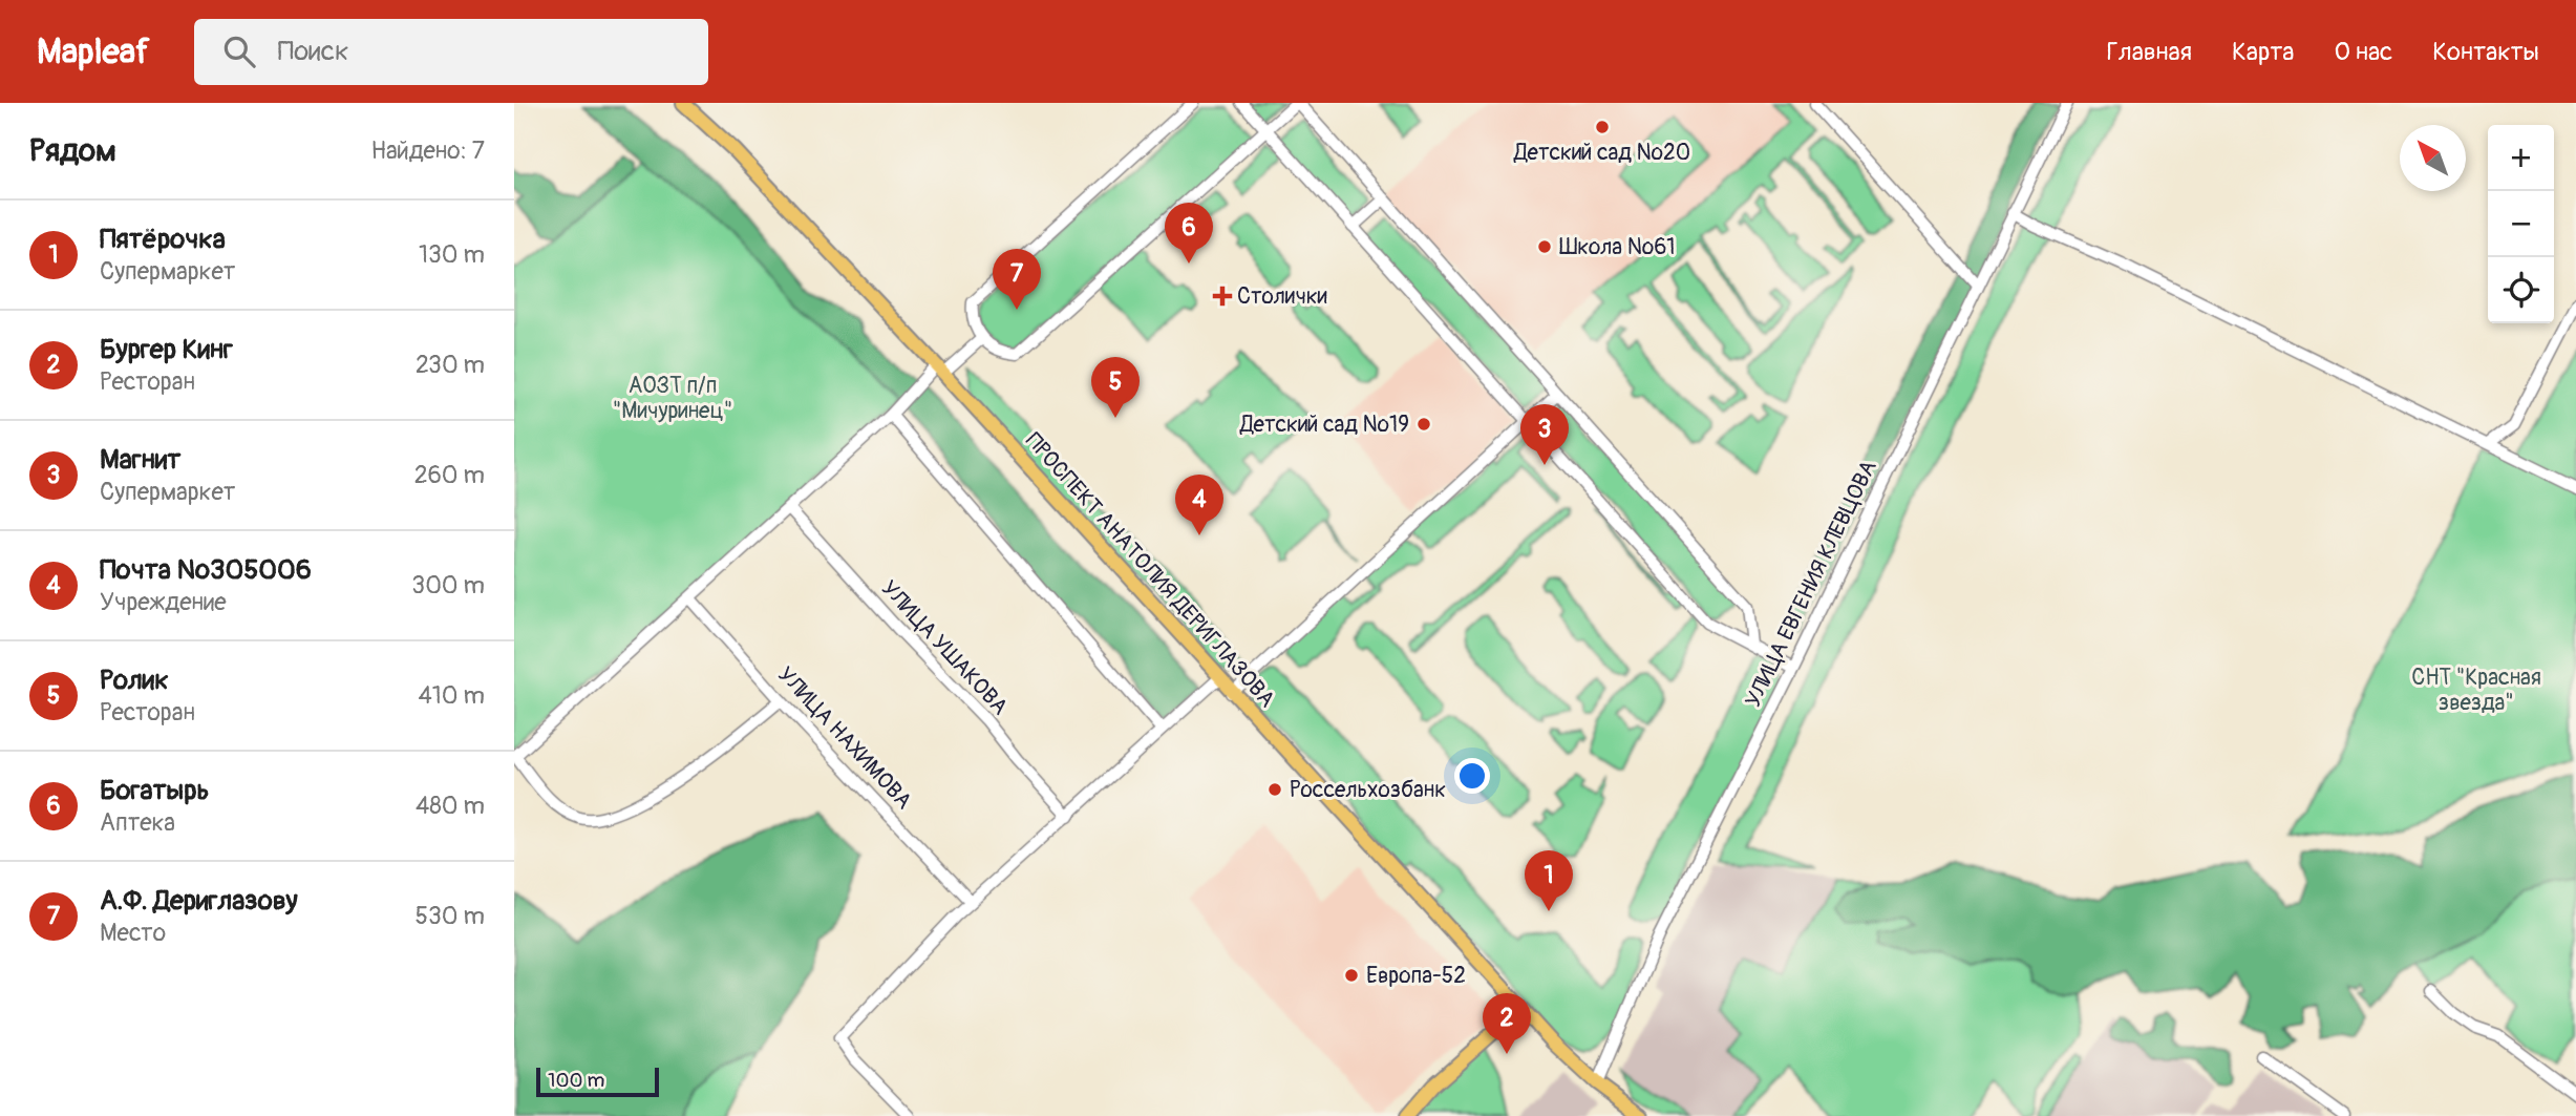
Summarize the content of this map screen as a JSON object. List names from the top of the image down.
{
  "streets": {
    "main road": ["ПРОСПЕКТ АНАТОЛИЯ ДЕРИГЛАЗОВА"],
    "street": ["УЛИЦА ЕВГЕНИЯ КЛЕВЦОВА", "УЛИЦА УШАКОВА", "УЛИЦА НАХИМОВА"]
  },
  "crossings": [
    ["ПРОСПЕКТ АНАТОЛИЯ ДЕРИГЛАЗОВА", "УЛИЦА ЕВГЕНИЯ КЛЕВЦОВА"]
  ],
  "parks": ["АОЗТ п/п \"Мичуринец\"", "СНТ \"Красная звезда\""],
  "places": {
    "other": [
      "Детский сад №20",
      "Школа №61",
      "Детский сад №19",
      "Россельхозбанк",
      "Европа-52"
    ],
    "health": ["Столички"]
  },
  "scale_bar": "100 m",
  "north": "top left",
  "page": {
    "header": "Mapleaf",
    "search": "Поиск",
    "nav": [
      "Главная",
      "Карта",
      "О нас",
      "Контакты"
    ],
    "heading": ["Рядом", "Найдено: 7"],
    "map_buttons": ["+", "−"],
    "list": [
      {
        "mark": "1",
        "name": "Пятёрочка",
        "note": "Супермаркет",
        "value": "130 m"
      },
      {
        "mark": "2",
        "name": "Бургер Кинг",
        "note": "Ресторан",
        "value": "230 m"
      },
      {
        "mark": "3",
        "name": "Магнит",
        "note": "Супермаркет",
        "value": "260 m"
      },
      {
        "mark": "4",
        "name": "Почта №305006",
        "note": "Учреждение",
        "value": "300 m"
      },
      {
        "mark": "5",
        "name": "Ролик",
        "note": "Ресторан",
        "value": "410 m"
      },
      {
        "mark": "6",
        "name": "Богатырь",
        "note": "Аптека",
        "value": "480 m"
      },
      {
        "mark": "7",
        "name": "А.Ф. Дериглазову",
        "note": "Место",
        "value": "530 m"
      }
    ],
    "pins": [
      "6",
      "7",
      "5",
      "3",
      "4",
      "1",
      "2"
    ],
    "scale": "100 m"
  }
}
